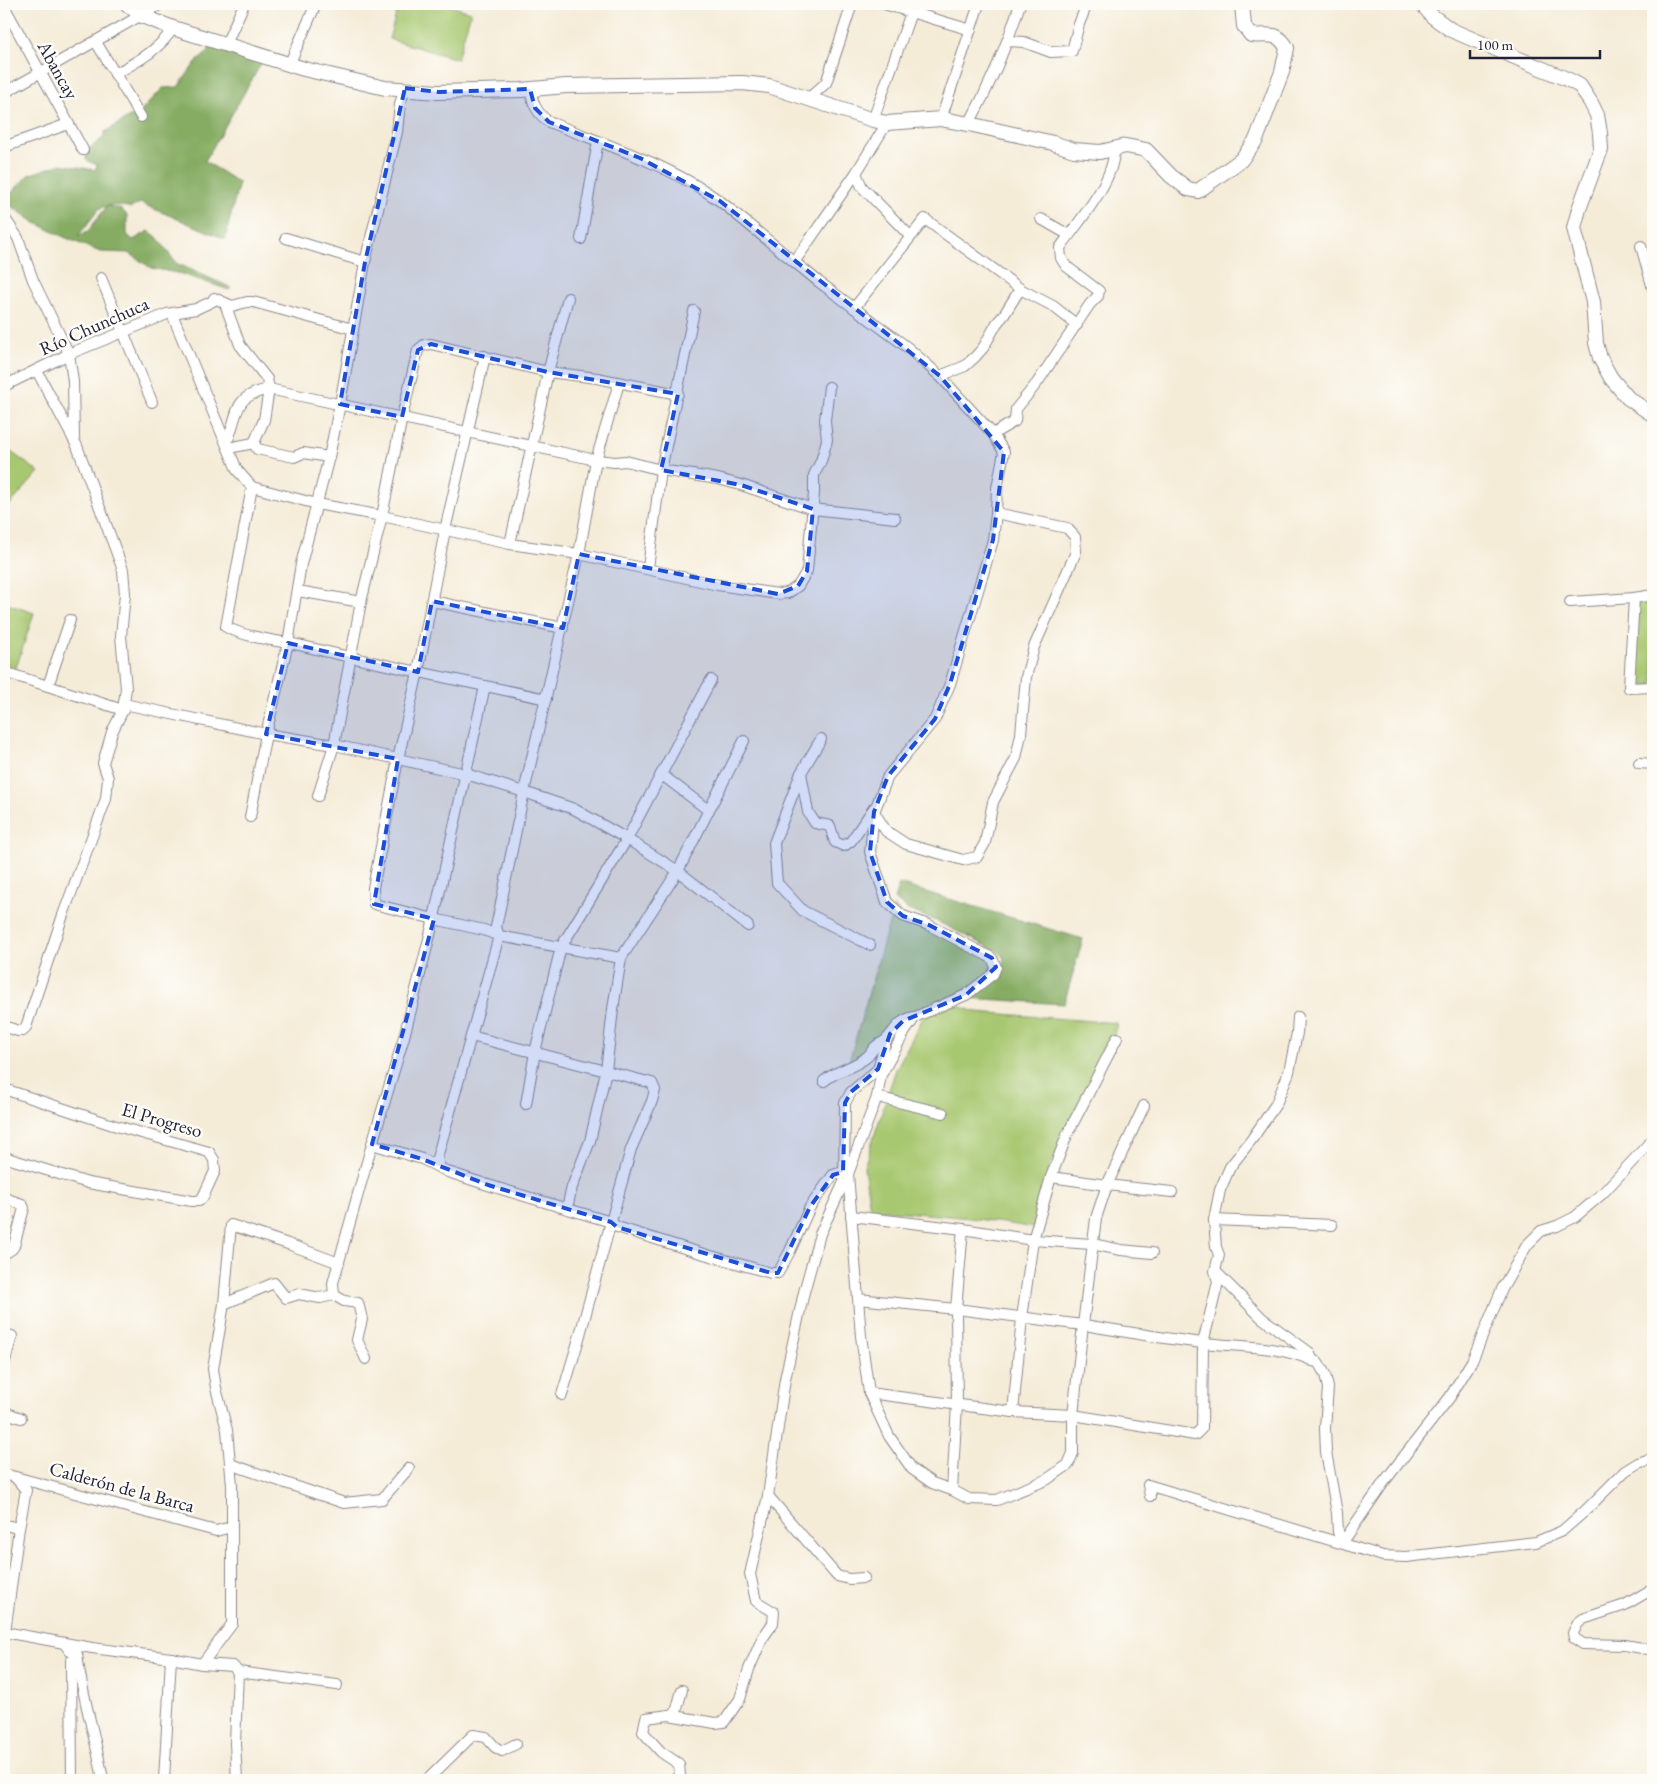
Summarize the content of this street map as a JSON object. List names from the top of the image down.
{
  "streets": {
    "street": [
      "Abancay",
      "Río Chunchuca",
      "El Progreso",
      "Calderón de la Barca"
    ]
  },
  "scale_bar": "100 m"
}
